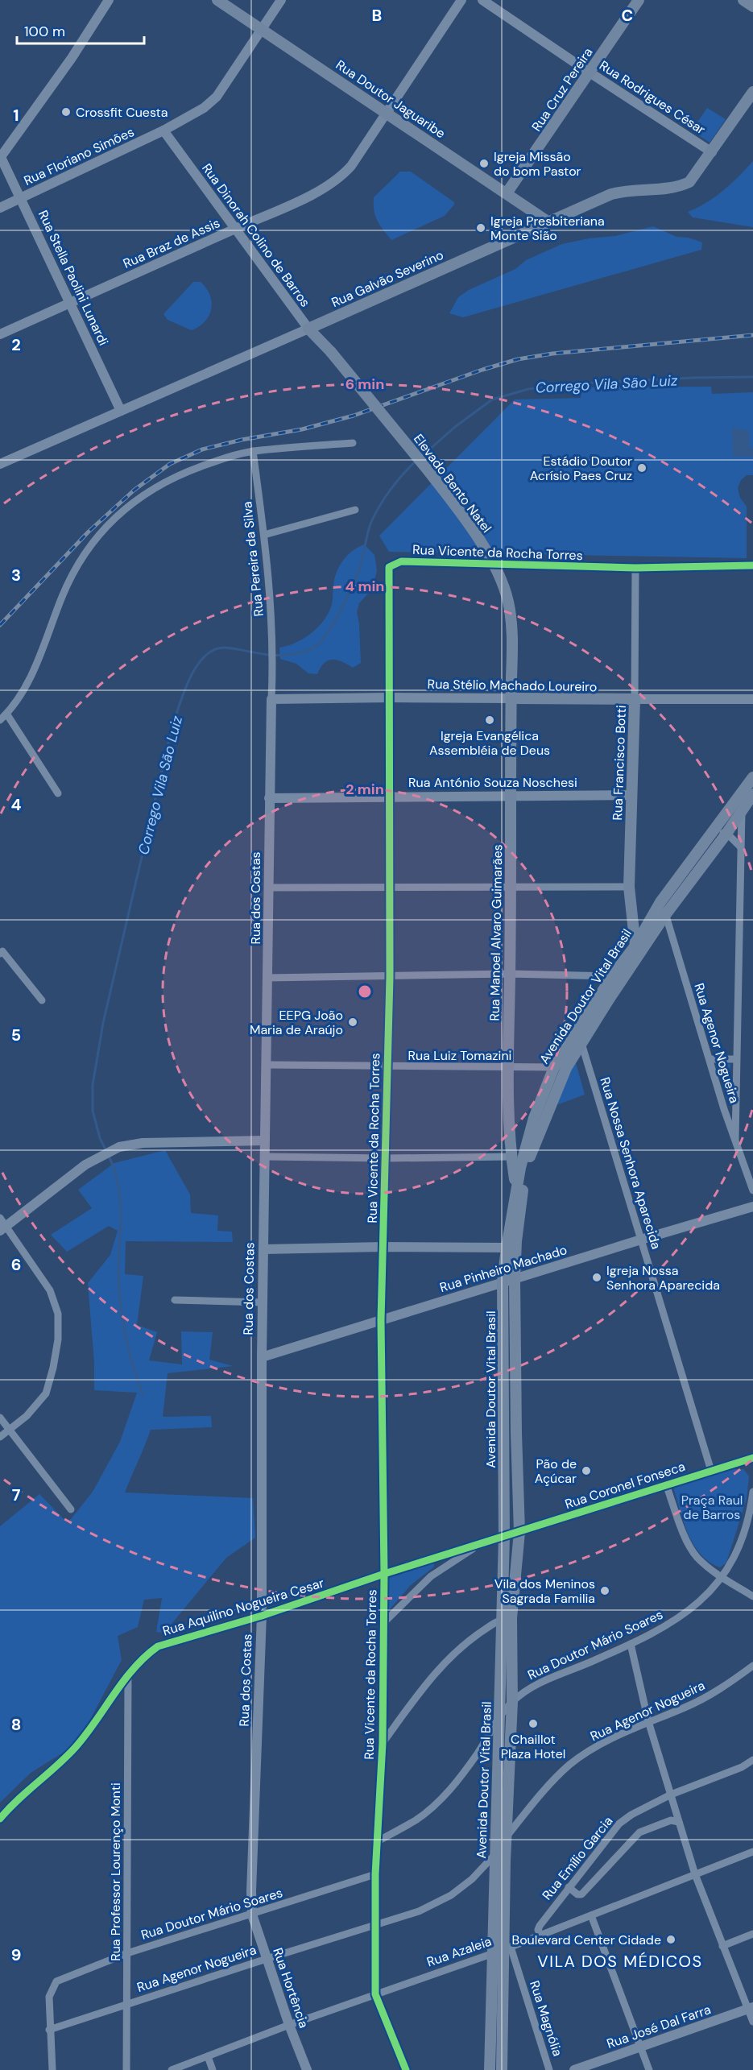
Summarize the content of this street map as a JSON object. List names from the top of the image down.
{
  "streets": {
    "main road": [
      "Rua Cruz Pereira",
      "Rua Doutor Jaguaribe",
      "Rua Dinorah Colino de Barros",
      "Rua Galvão Severino",
      "Elevado Bento Natel",
      "Rua Stélio Machado Loureiro",
      "Rua Francisco Botti",
      "Rua Manoel Alvaro Guimarães",
      "Avenida Doutor Vital Brasil"
    ],
    "street": [
      "Rua Rodrigues César",
      "Rua Floriano Simões",
      "Rua Braz de Assis",
      "Rua Stella Paolini Lunardi",
      "Rua Vicente da Rocha Torres",
      "Rua Pereira da Silva",
      "Rua António Souza Noschesi",
      "Rua dos Costas",
      "Rua Agenor Nogueira",
      "Rua Luiz Tomazini",
      "Rua Nossa Senhora Aparecida",
      "Rua Pinheiro Machado",
      "Rua Coronel Fonseca",
      "Rua Aquilino Nogueira Cesar",
      "Rua Doutor Mário Soares",
      "Rua Emílio Garcia",
      "Rua Professor Lourenço Monti",
      "Rua Azaleia",
      "Rua Hortência",
      "Rua Magnólia",
      "Rua José Dal Farra"
    ]
  },
  "crossings": [
    ["Rua Cruz Pereira", "Rua Rodrigues César"],
    ["Rua Cruz Pereira", "Rua Doutor Jaguaribe"],
    ["Rua Rodrigues César", "Rua Galvão Severino"],
    ["Rua Doutor Jaguaribe", "Rua Floriano Simões"],
    ["Rua Doutor Jaguaribe", "Rua Braz de Assis"],
    ["Rua Doutor Jaguaribe", "Rua Galvão Severino"],
    ["Rua Floriano Simões", "Rua Dinorah Colino de Barros"],
    ["Rua Floriano Simões", "Rua Stella Paolini Lunardi"],
    ["Rua Dinorah Colino de Barros", "Rua Braz de Assis"],
    ["Rua Dinorah Colino de Barros", "Rua Galvão Severino"],
    ["Rua Dinorah Colino de Barros", "Elevado Bento Natel"],
    ["Rua Braz de Assis", "Rua Stella Paolini Lunardi"],
    ["Rua Stella Paolini Lunardi", "Rua Galvão Severino"],
    ["Elevado Bento Natel", "Rua Manoel Alvaro Guimarães"],
    ["Rua Vicente da Rocha Torres", "Rua Stélio Machado Loureiro"],
    ["Rua Vicente da Rocha Torres", "Rua Francisco Botti"],
    ["Rua Vicente da Rocha Torres", "Rua António Souza Noschesi"],
    ["Rua Vicente da Rocha Torres", "Rua Agenor Nogueira"],
    ["Rua Vicente da Rocha Torres", "Rua Luiz Tomazini"],
    ["Rua Vicente da Rocha Torres", "Rua Pinheiro Machado"],
    ["Rua Vicente da Rocha Torres", "Rua Aquilino Nogueira Cesar"],
    ["Rua Vicente da Rocha Torres", "Rua Doutor Mário Soares"],
    ["Rua Vicente da Rocha Torres", "Rua Azaleia"],
    ["Rua Pereira da Silva", "Rua dos Costas"],
    ["Rua Stélio Machado Loureiro", "Rua Francisco Botti"],
    ["Rua Stélio Machado Loureiro", "Rua dos Costas"],
    ["Rua Stélio Machado Loureiro", "Rua Manoel Alvaro Guimarães"],
    ["Rua Francisco Botti", "Rua António Souza Noschesi"],
    ["Rua Francisco Botti", "Avenida Doutor Vital Brasil"],
    ["Rua António Souza Noschesi", "Rua dos Costas"],
    ["Rua António Souza Noschesi", "Rua Manoel Alvaro Guimarães"],
    ["Rua dos Costas", "Rua Luiz Tomazini"],
    ["Rua dos Costas", "Rua Pinheiro Machado"],
    ["Rua dos Costas", "Rua Aquilino Nogueira Cesar"],
    ["Rua dos Costas", "Rua Doutor Mário Soares"],
    ["Rua dos Costas", "Rua Hortência"],
    ["Rua Manoel Alvaro Guimarães", "Avenida Doutor Vital Brasil"],
    ["Rua Manoel Alvaro Guimarães", "Rua Luiz Tomazini"],
    ["Avenida Doutor Vital Brasil", "Rua Agenor Nogueira"],
    ["Avenida Doutor Vital Brasil", "Rua Luiz Tomazini"],
    ["Avenida Doutor Vital Brasil", "Rua Nossa Senhora Aparecida"],
    ["Avenida Doutor Vital Brasil", "Rua Pinheiro Machado"],
    ["Avenida Doutor Vital Brasil", "Rua Coronel Fonseca"],
    ["Avenida Doutor Vital Brasil", "Rua Aquilino Nogueira Cesar"],
    ["Avenida Doutor Vital Brasil", "Rua Doutor Mário Soares"],
    ["Avenida Doutor Vital Brasil", "Rua Azaleia"],
    ["Avenida Doutor Vital Brasil", "Rua Magnólia"],
    ["Rua Agenor Nogueira", "Rua Doutor Mário Soares"],
    ["Rua Agenor Nogueira", "Rua Professor Lourenço Monti"],
    ["Rua Agenor Nogueira", "Rua Hortência"],
    ["Rua Nossa Senhora Aparecida", "Rua Pinheiro Machado"],
    ["Rua Nossa Senhora Aparecida", "Rua Coronel Fonseca"],
    ["Rua Coronel Fonseca", "Rua Aquilino Nogueira Cesar"],
    ["Rua Aquilino Nogueira Cesar", "Rua Professor Lourenço Monti"],
    ["Rua Doutor Mário Soares", "Rua Professor Lourenço Monti"],
    ["Rua Doutor Mário Soares", "Rua Hortência"],
    ["Rua Emílio Garcia", "Rua Azaleia"],
    ["Rua Azaleia", "Rua Hortência"],
    ["Rua Azaleia", "Rua Magnólia"]
  ],
  "districts": ["VILA DOS MÉDICOS"],
  "water": ["Corrego Vila São Luiz"],
  "parks": ["Praça Raul de Barros"],
  "places": [
    "Crossfit Cuesta",
    "Igreja Missão do bom Pastor",
    "Igreja Presbiteriana Monte Sião",
    "Estádio Doutor Acrísio Paes Cruz",
    "Igreja Evangélica Assembléia de Deus",
    "EEPG João Maria de Araújo",
    "Igreja Nossa Senhora Aparecida",
    "Pão de Açúcar",
    "Vila dos Meninos Sagrada Familia",
    "Chaillot Plaza Hotel",
    "Boulevard Center Cidade"
  ],
  "scale_bar": "100 m",
  "grid": {
    "columns": ["B", "C"],
    "rows": [
      "1",
      "2",
      "3",
      "4",
      "5",
      "6",
      "7",
      "8",
      "9"
    ]
  },
  "rings": ["6 min", "4 min", "2 min"]
}
